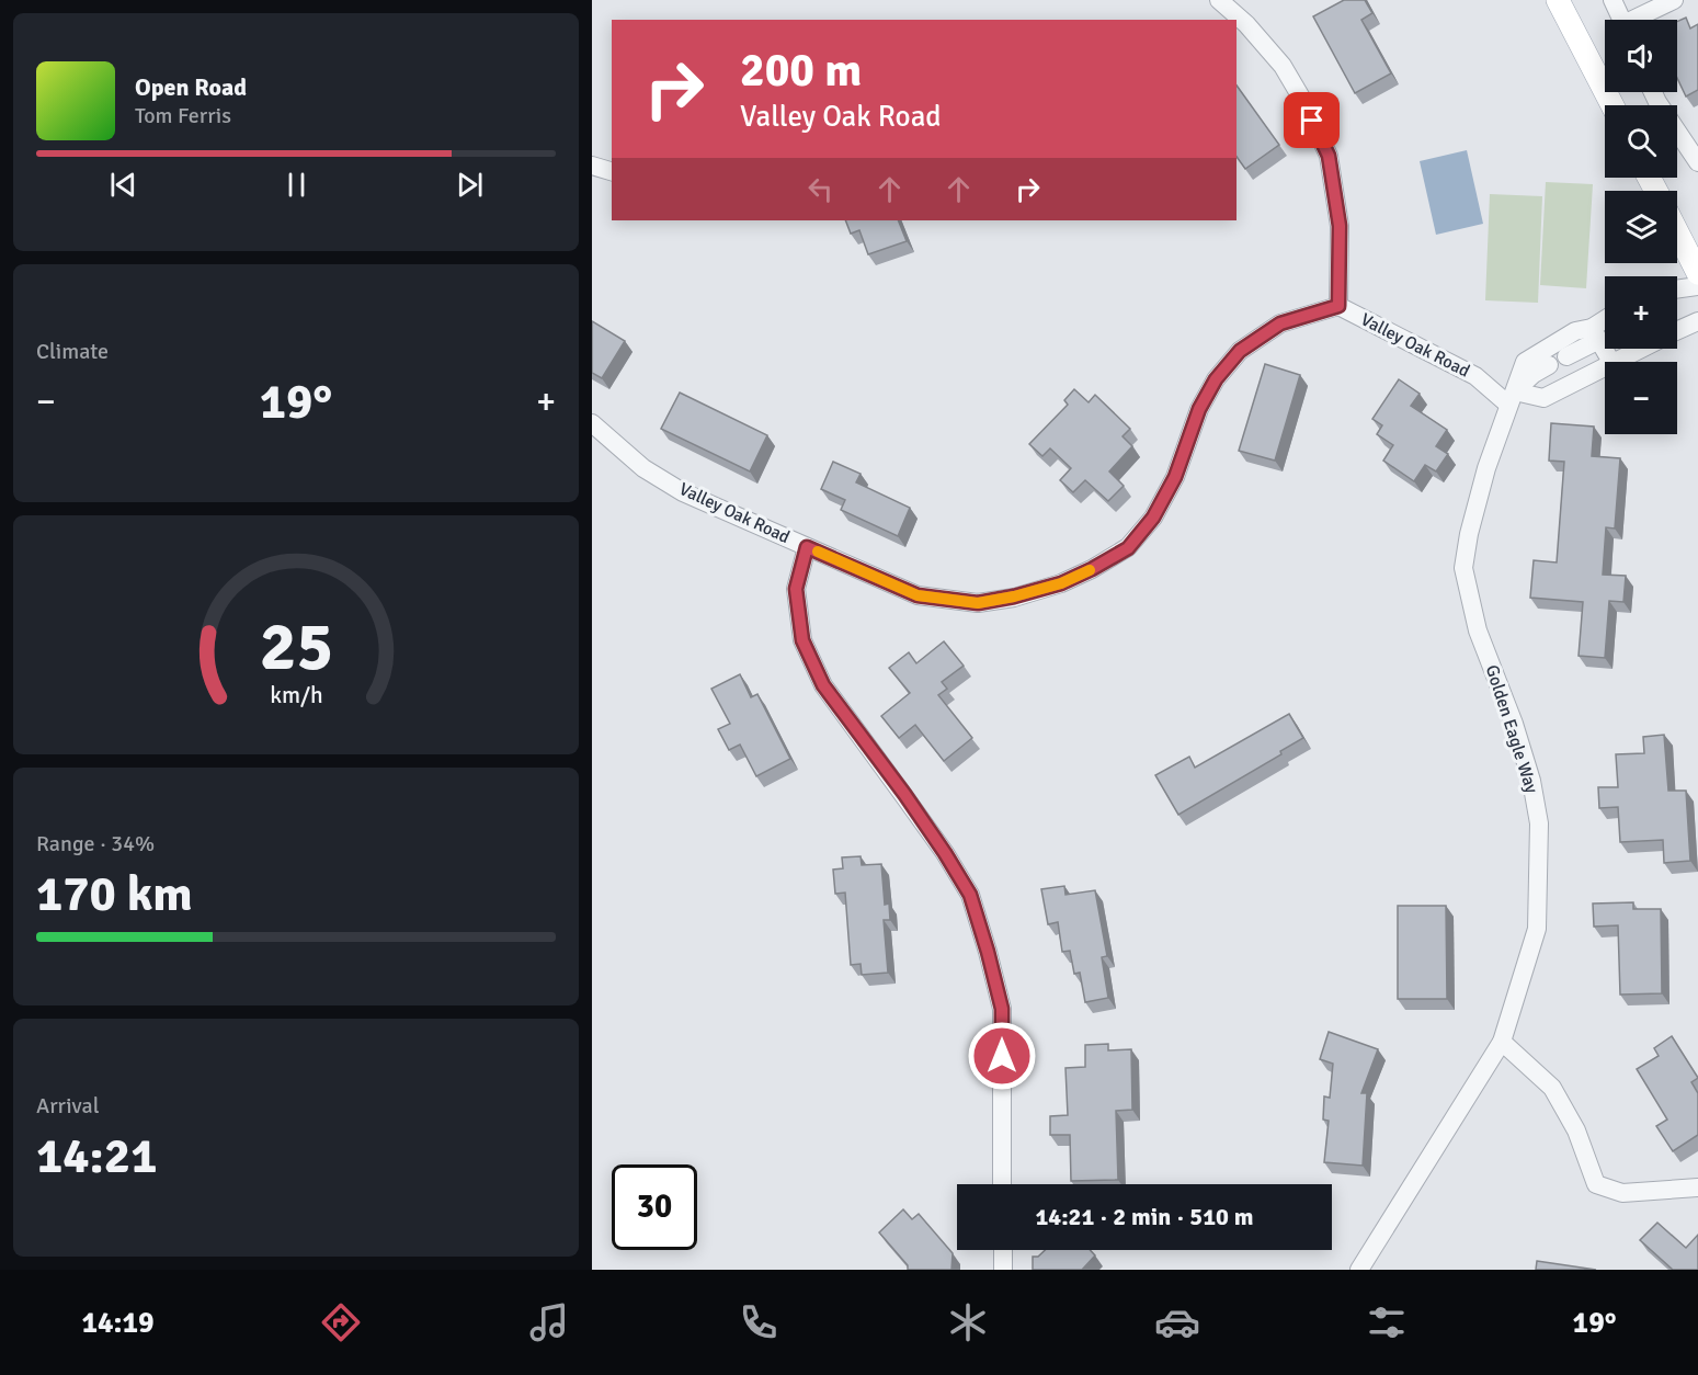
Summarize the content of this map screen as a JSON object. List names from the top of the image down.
{
  "streets": {
    "street": ["Valley Oak Road", "Golden Eagle Way"]
  },
  "crossings": [
    ["Valley Oak Road", "Golden Eagle Way"]
  ],
  "page": {
    "map_buttons": ["+", "−"],
    "turn": ["200 m", "Valley Oak Road"],
    "song": ["Open Road", "Tom Ferris"],
    "tile": [
      "Climate",
      ["Range · 34%", "170 km"],
      ["Arrival", "14:21"]
    ],
    "heat": ["−", "19°", "+"],
    "limit": "30",
    "trip": "14:21 · 2 min · 510 m",
    "tabs": ["14:19", "19°"],
    "gauge": ["25", "km/h"]
  }
}
